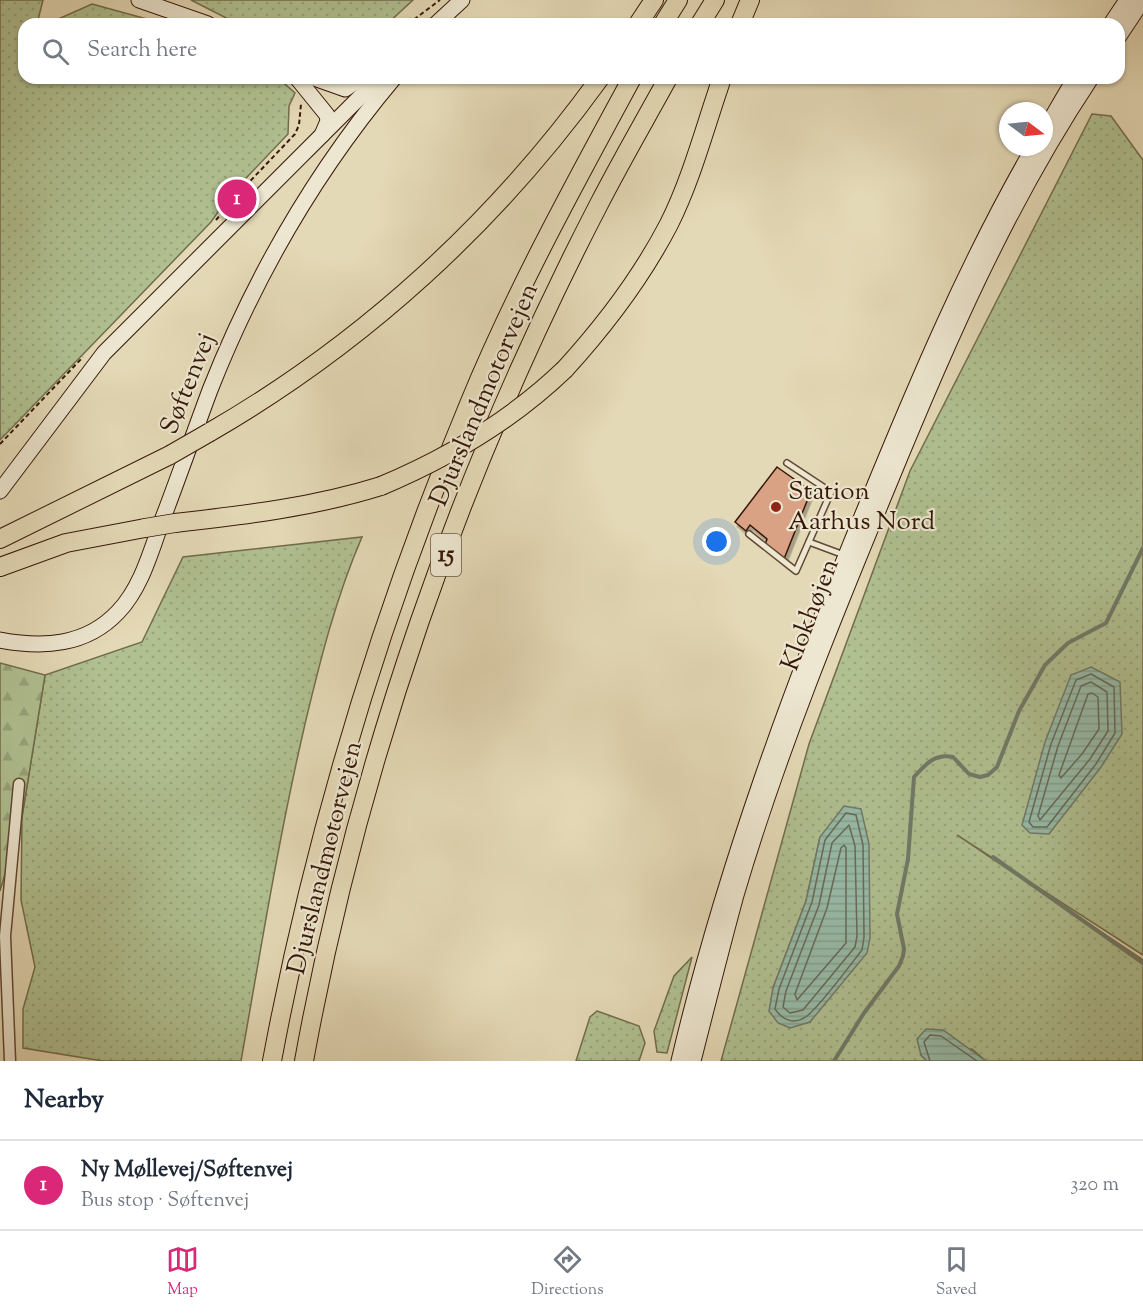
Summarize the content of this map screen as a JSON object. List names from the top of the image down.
{
  "streets": {
    "highway": ["Djurslandmotorvejen", "15"],
    "street": ["Søftenvej", "Klokhøjen"]
  },
  "places": ["Station Aarhus Nord"],
  "north": "right",
  "page": {
    "search": "Search here",
    "pins": "1",
    "heading": "Nearby",
    "list": [
      {
        "mark": "1",
        "name": "Ny Møllevej/Søftenvej",
        "note": "Bus stop · Søftenvej",
        "value": "320 m"
      }
    ],
    "nav": ["Map", "Directions", "Saved"]
  }
}
